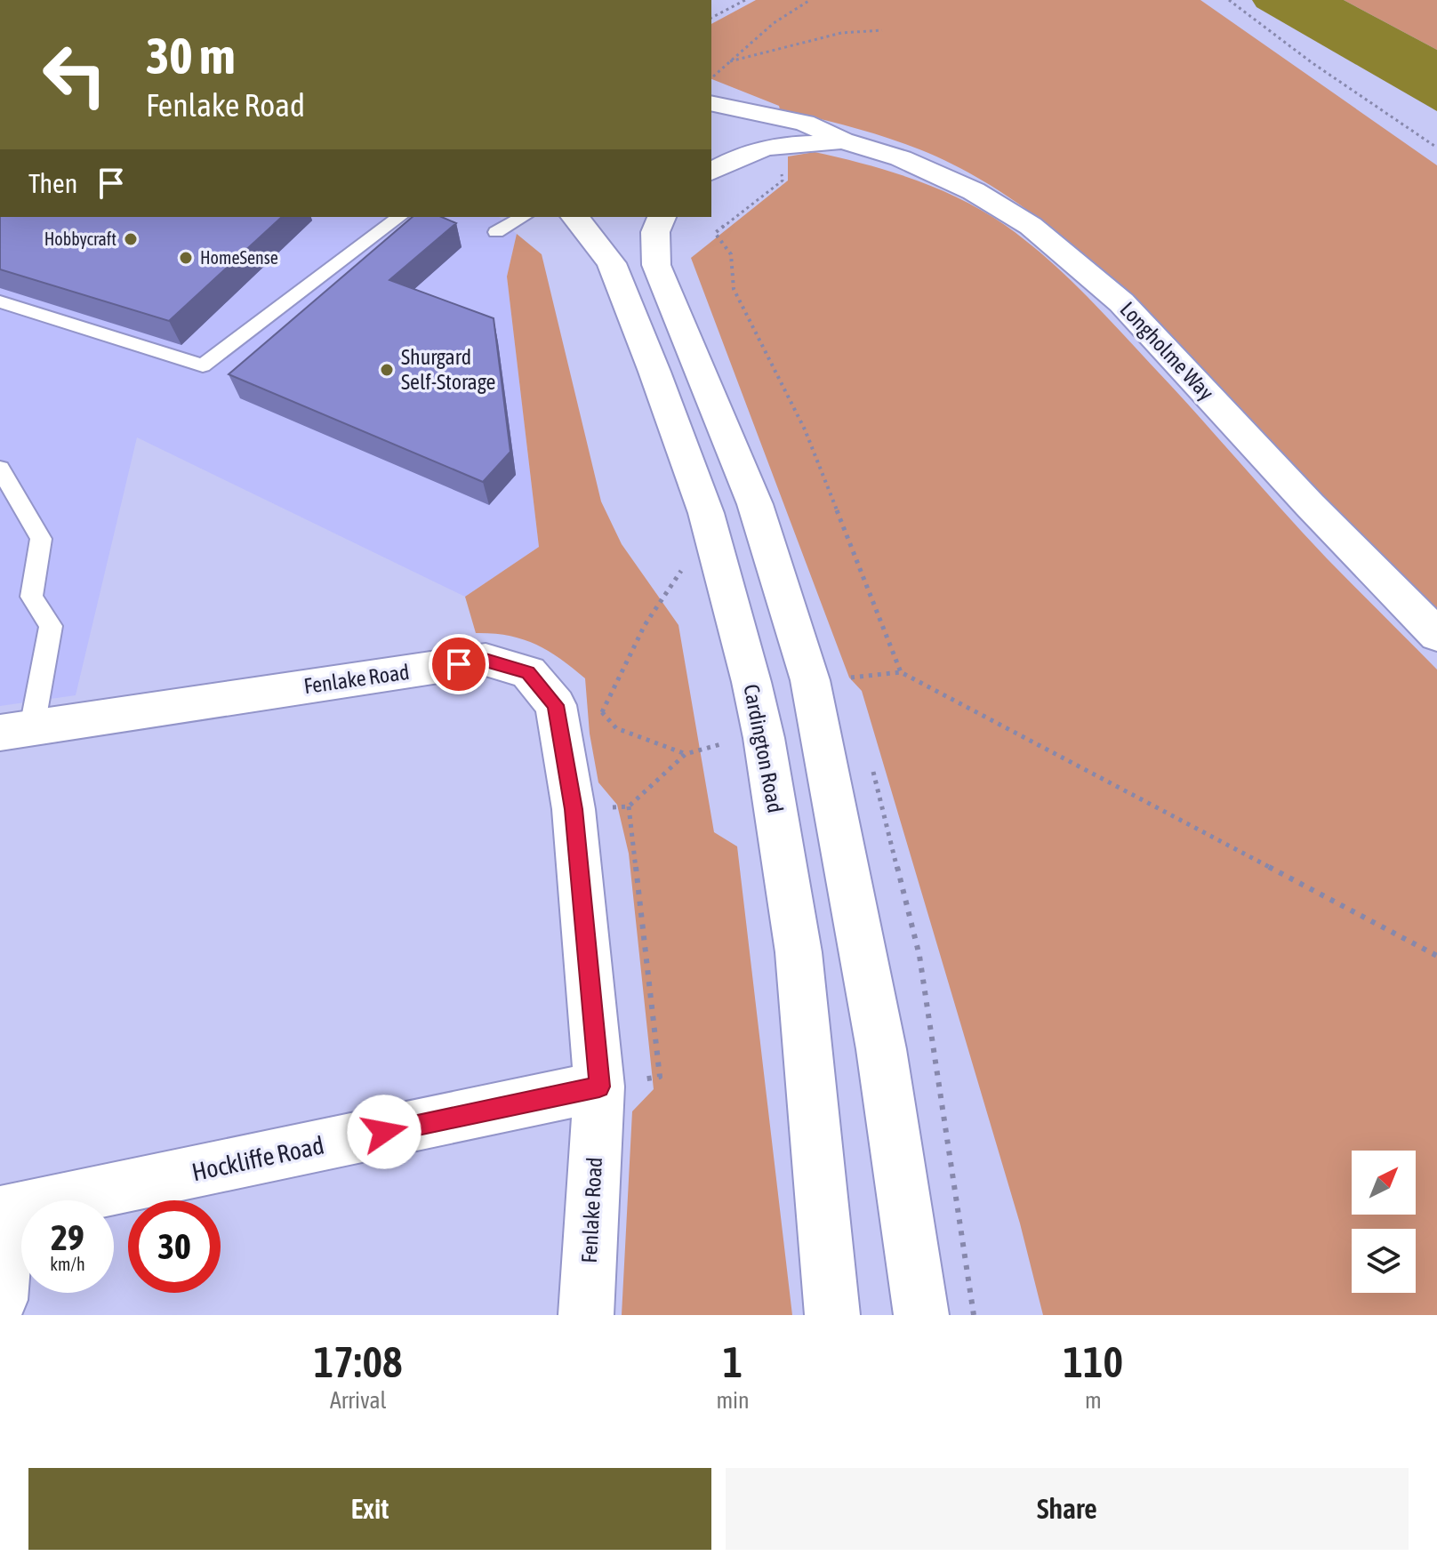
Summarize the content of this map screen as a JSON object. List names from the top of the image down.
{
  "streets": {
    "main road": [
      "Longholme Way",
      "Fenlake Road",
      "Cardington Road",
      "Hockliffe Road"
    ]
  },
  "crossings": [
    ["Fenlake Road", "Hockliffe Road"]
  ],
  "places": ["Hobbycraft", "HomeSense", "Shurgard Self-Storage"],
  "north": "top right",
  "page": {
    "turn": ["30 m", "Fenlake Road"],
    "then": "Then",
    "speed": "29 km/h",
    "limit": "30",
    "eta": [
      "17:08",
      "Arrival",
      "1",
      "min",
      "110",
      "m"
    ],
    "buttons": ["Exit", "Share"]
  }
}
